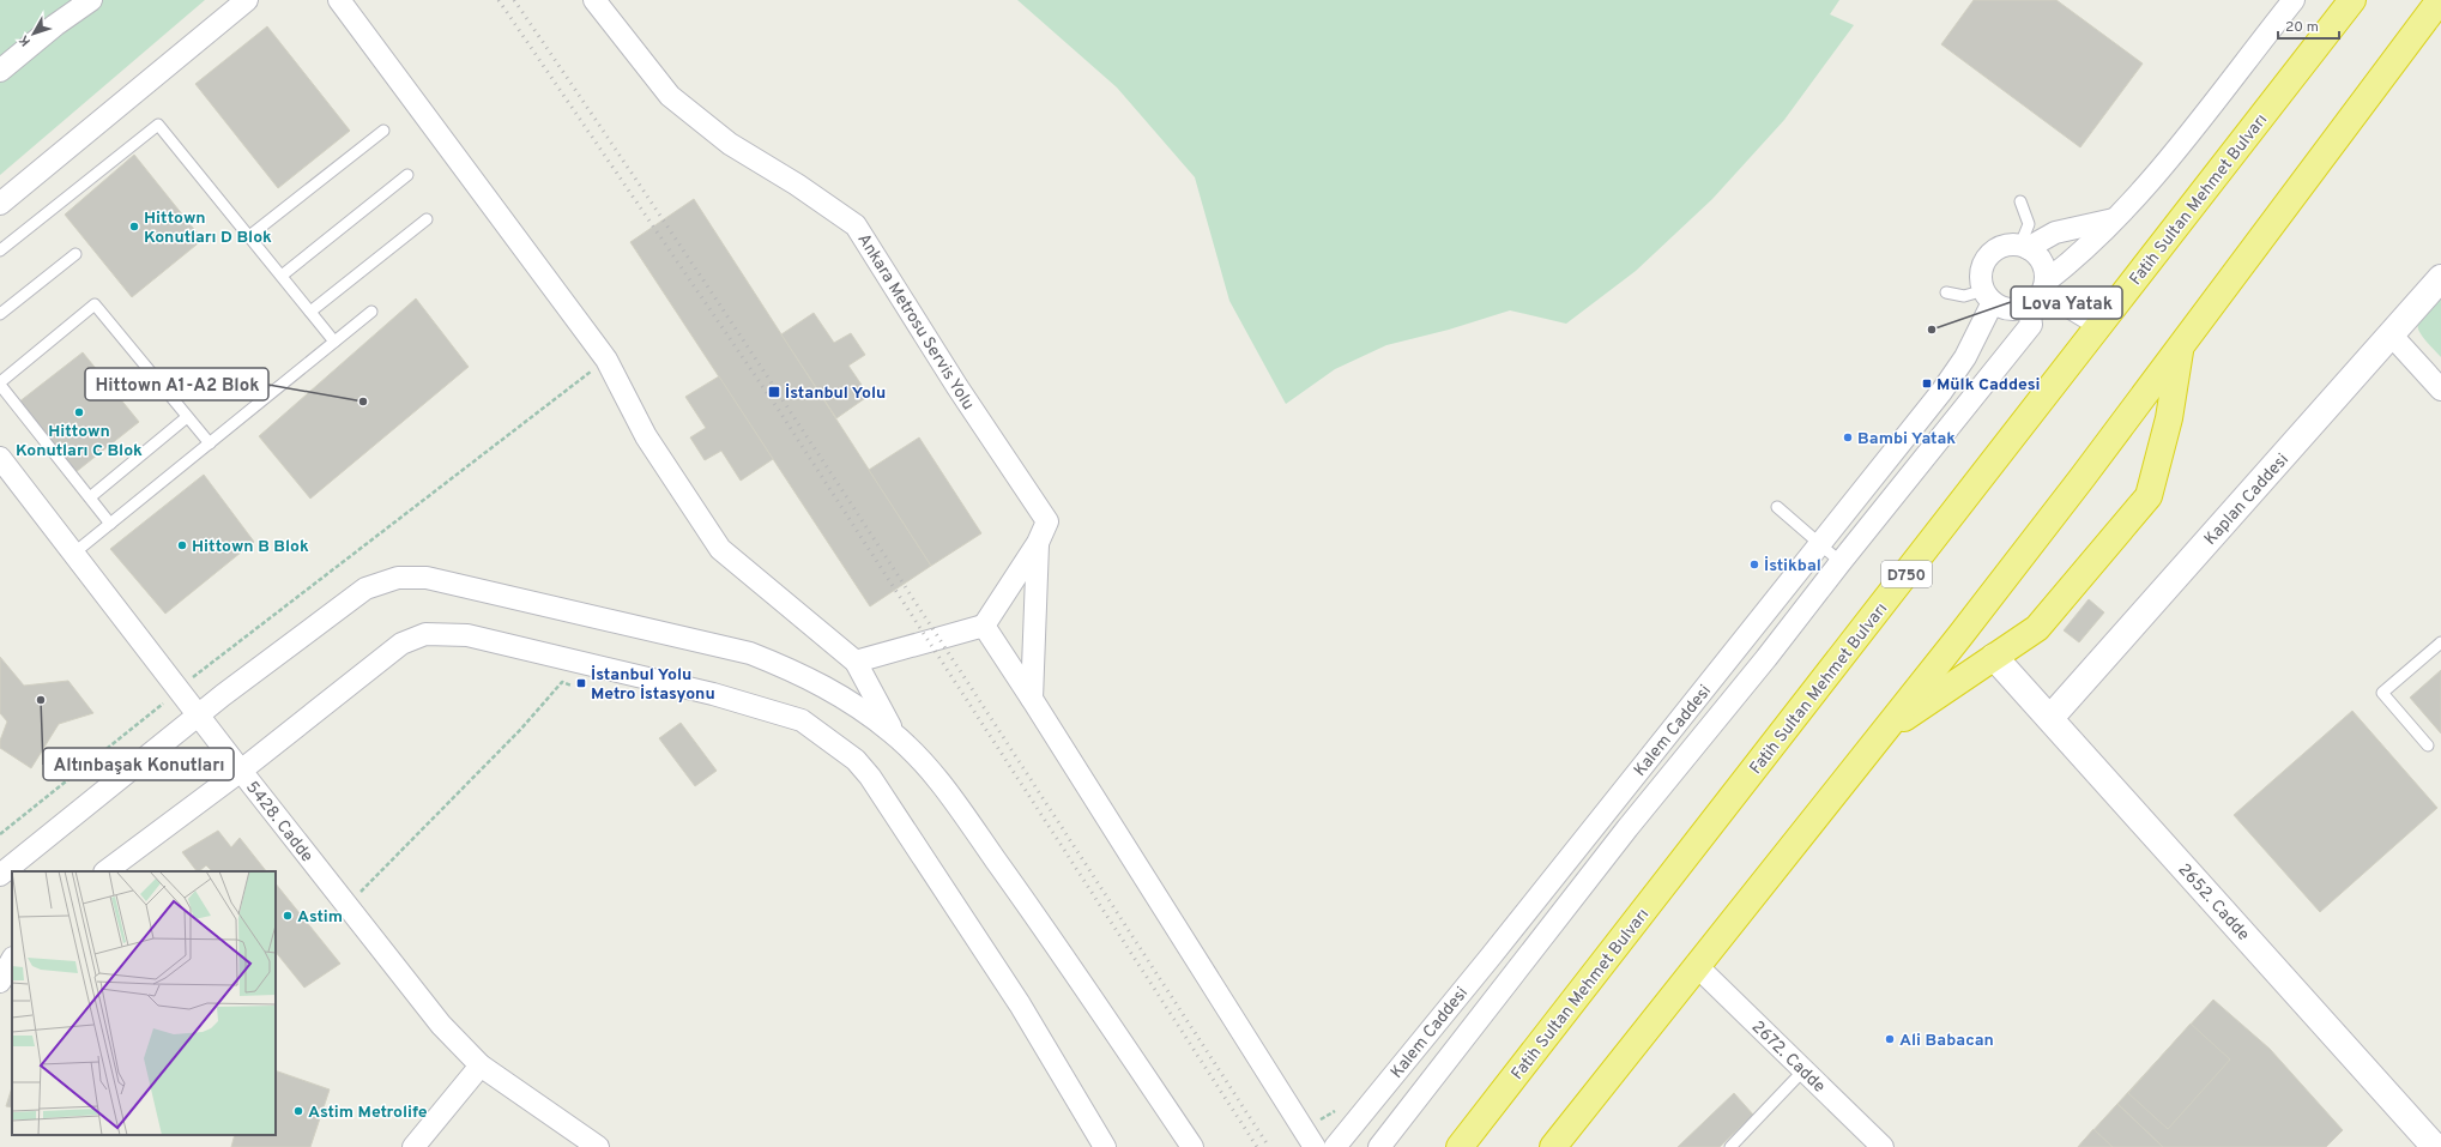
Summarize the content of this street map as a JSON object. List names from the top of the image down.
{
  "streets": {
    "highway": ["Fatih Sultan Mehmet Bulvarı", "D750"],
    "street": [
      "Ankara Metrosu Servis Yolu",
      "Kaplan Caddesi",
      "Kalem Caddesi",
      "5428. Cadde",
      "2652. Cadde",
      "2672. Cadde"
    ]
  },
  "crossings": [
    ["Kaplan Caddesi", "2652. Cadde"]
  ],
  "places": {
    "other": [
      "Hittown Konutları D Blok",
      "Lova Yatak",
      "Hittown A1-A2 Blok",
      "Hittown Konutları C Blok",
      "Bambi Yatak",
      "Hittown B Blok",
      "İstikbal",
      "Altınbaşak Konutları",
      "Astim",
      "Ali Babacan",
      "Astim Metrolife"
    ],
    "transit": ["Mülk Caddesi", "İstanbul Yolu", "İstanbul Yolu Metro İstasyonu"]
  },
  "scale_bar": "20 m",
  "north": "bottom left"
}
